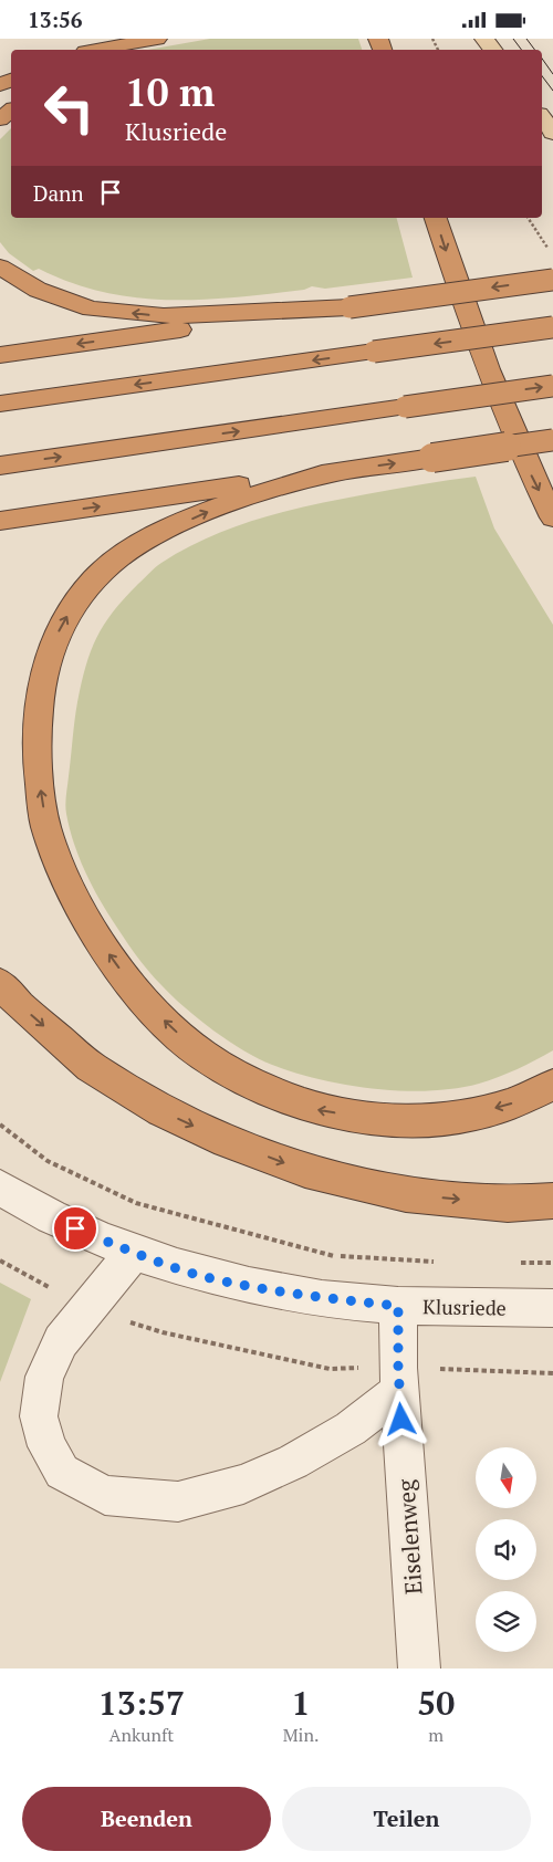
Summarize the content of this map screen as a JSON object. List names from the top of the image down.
{
  "streets": {
    "street": ["Klusriede", "Eiselenweg"]
  },
  "crossings": [
    ["Klusriede", "Eiselenweg"]
  ],
  "north": "bottom",
  "page": {
    "status": "13:56",
    "turn": ["10 m", "Klusriede"],
    "then": "Dann",
    "eta": [
      "13:57",
      "Ankunft",
      "1",
      "Min.",
      "50",
      "m"
    ],
    "buttons": ["Beenden", "Teilen"]
  }
}
